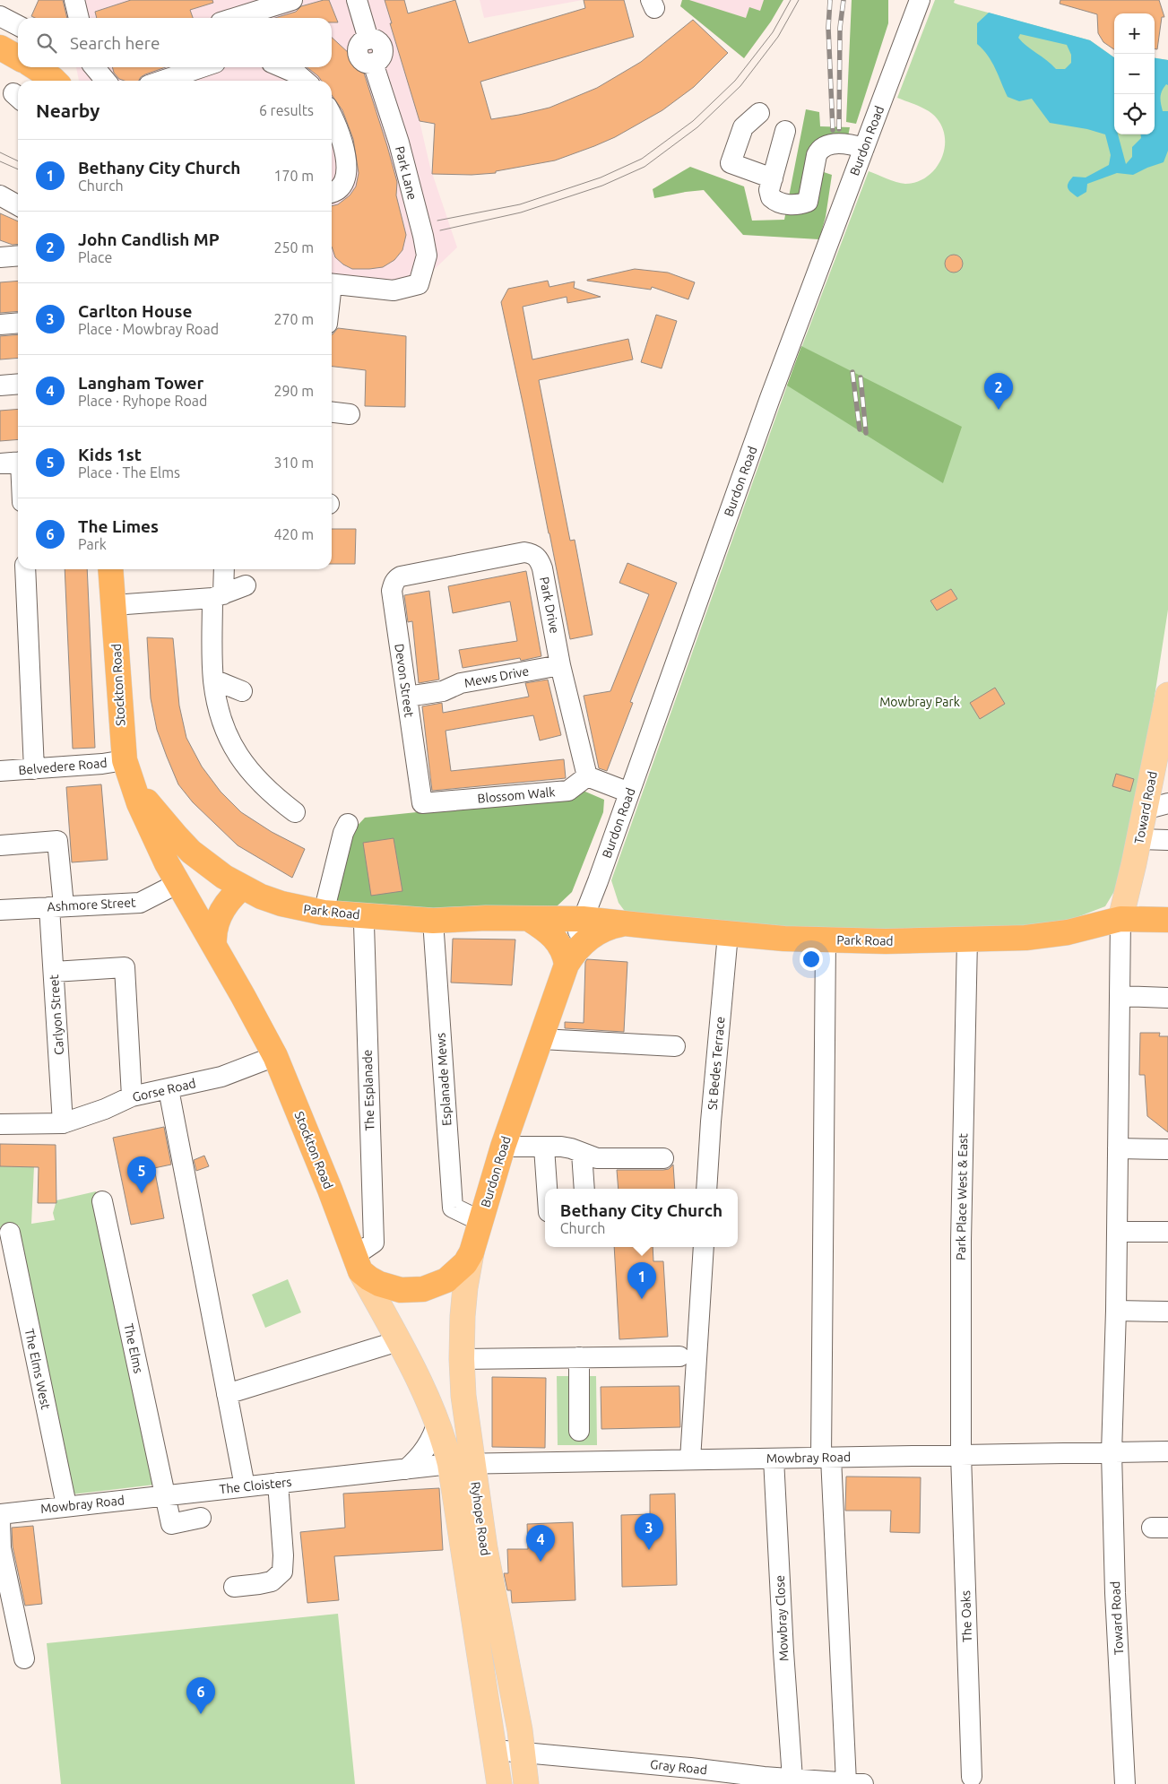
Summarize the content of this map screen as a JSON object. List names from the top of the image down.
{
  "streets": {
    "highway": ["Burdon Road", "Stockton Road", "Park Road"],
    "main road": ["Toward Road", "Ryhope Road"],
    "street": [
      "Park Lane",
      "Park Drive",
      "Mews Drive",
      "Devon Street",
      "Belvedere Road",
      "Blossom Walk",
      "Ashmore Street",
      "Carlyon Street",
      "St Bedes Terrace",
      "Esplanade Mews",
      "Gorse Road",
      "The Esplanade",
      "Park Place West & East",
      "The Elms",
      "The Elms West",
      "Mowbray Road",
      "The Cloisters",
      "The Oaks",
      "Mowbray Close",
      "Gray Road"
    ]
  },
  "crossings": [
    ["Burdon Road", "Park Road"],
    ["Burdon Road", "Esplanade Mews"],
    ["Burdon Road", "Ryhope Road"],
    ["Park Drive", "Mews Drive"],
    ["Park Drive", "Devon Street"],
    ["Park Drive", "Blossom Walk"],
    ["Mews Drive", "Devon Street"],
    ["Devon Street", "Blossom Walk"],
    ["Stockton Road", "Belvedere Road"],
    ["Stockton Road", "Ashmore Street"],
    ["Stockton Road", "Park Road"],
    ["Stockton Road", "Gorse Road"],
    ["Stockton Road", "The Esplanade"],
    ["Stockton Road", "Ryhope Road"],
    ["Belvedere Road", "Park Road"],
    ["Toward Road", "Park Road"],
    ["Toward Road", "Mowbray Road"],
    ["Ashmore Street", "Carlyon Street"],
    ["Park Road", "St Bedes Terrace"],
    ["Park Road", "Esplanade Mews"],
    ["Park Road", "The Esplanade"],
    ["Park Road", "Park Place West & East"],
    ["Carlyon Street", "Gorse Road"],
    ["Park Place West & East", "Mowbray Road"],
    ["Park Place West & East", "The Oaks"],
    ["The Elms", "Mowbray Road"],
    ["The Elms", "The Cloisters"],
    ["The Elms West", "Mowbray Road"],
    ["Mowbray Road", "The Cloisters"],
    ["Mowbray Road", "Ryhope Road"],
    ["Mowbray Road", "The Oaks"],
    ["Mowbray Road", "Mowbray Close"],
    ["The Cloisters", "Ryhope Road"],
    ["Ryhope Road", "Gray Road"],
    ["Mowbray Close", "Gray Road"]
  ],
  "parks": ["Mowbray Park"],
  "page": {
    "map_buttons": ["+", "−"],
    "search": "Search here",
    "heading": ["Nearby", "6 results"],
    "list": [
      {
        "mark": "1",
        "name": "Bethany City Church",
        "note": "Church",
        "value": "170 m"
      },
      {
        "mark": "2",
        "name": "John Candlish MP",
        "note": "Place",
        "value": "250 m"
      },
      {
        "mark": "3",
        "name": "Carlton House",
        "note": "Place · Mowbray Road",
        "value": "270 m"
      },
      {
        "mark": "4",
        "name": "Langham Tower",
        "note": "Place · Ryhope Road",
        "value": "290 m"
      },
      {
        "mark": "5",
        "name": "Kids 1st",
        "note": "Place · The Elms",
        "value": "310 m"
      },
      {
        "mark": "6",
        "name": "The Limes",
        "note": "Park",
        "value": "420 m"
      }
    ],
    "pins": [
      "2",
      "5",
      "1",
      "3",
      "4",
      "6"
    ],
    "popup": ["Bethany City Church", "Church"]
  }
}
